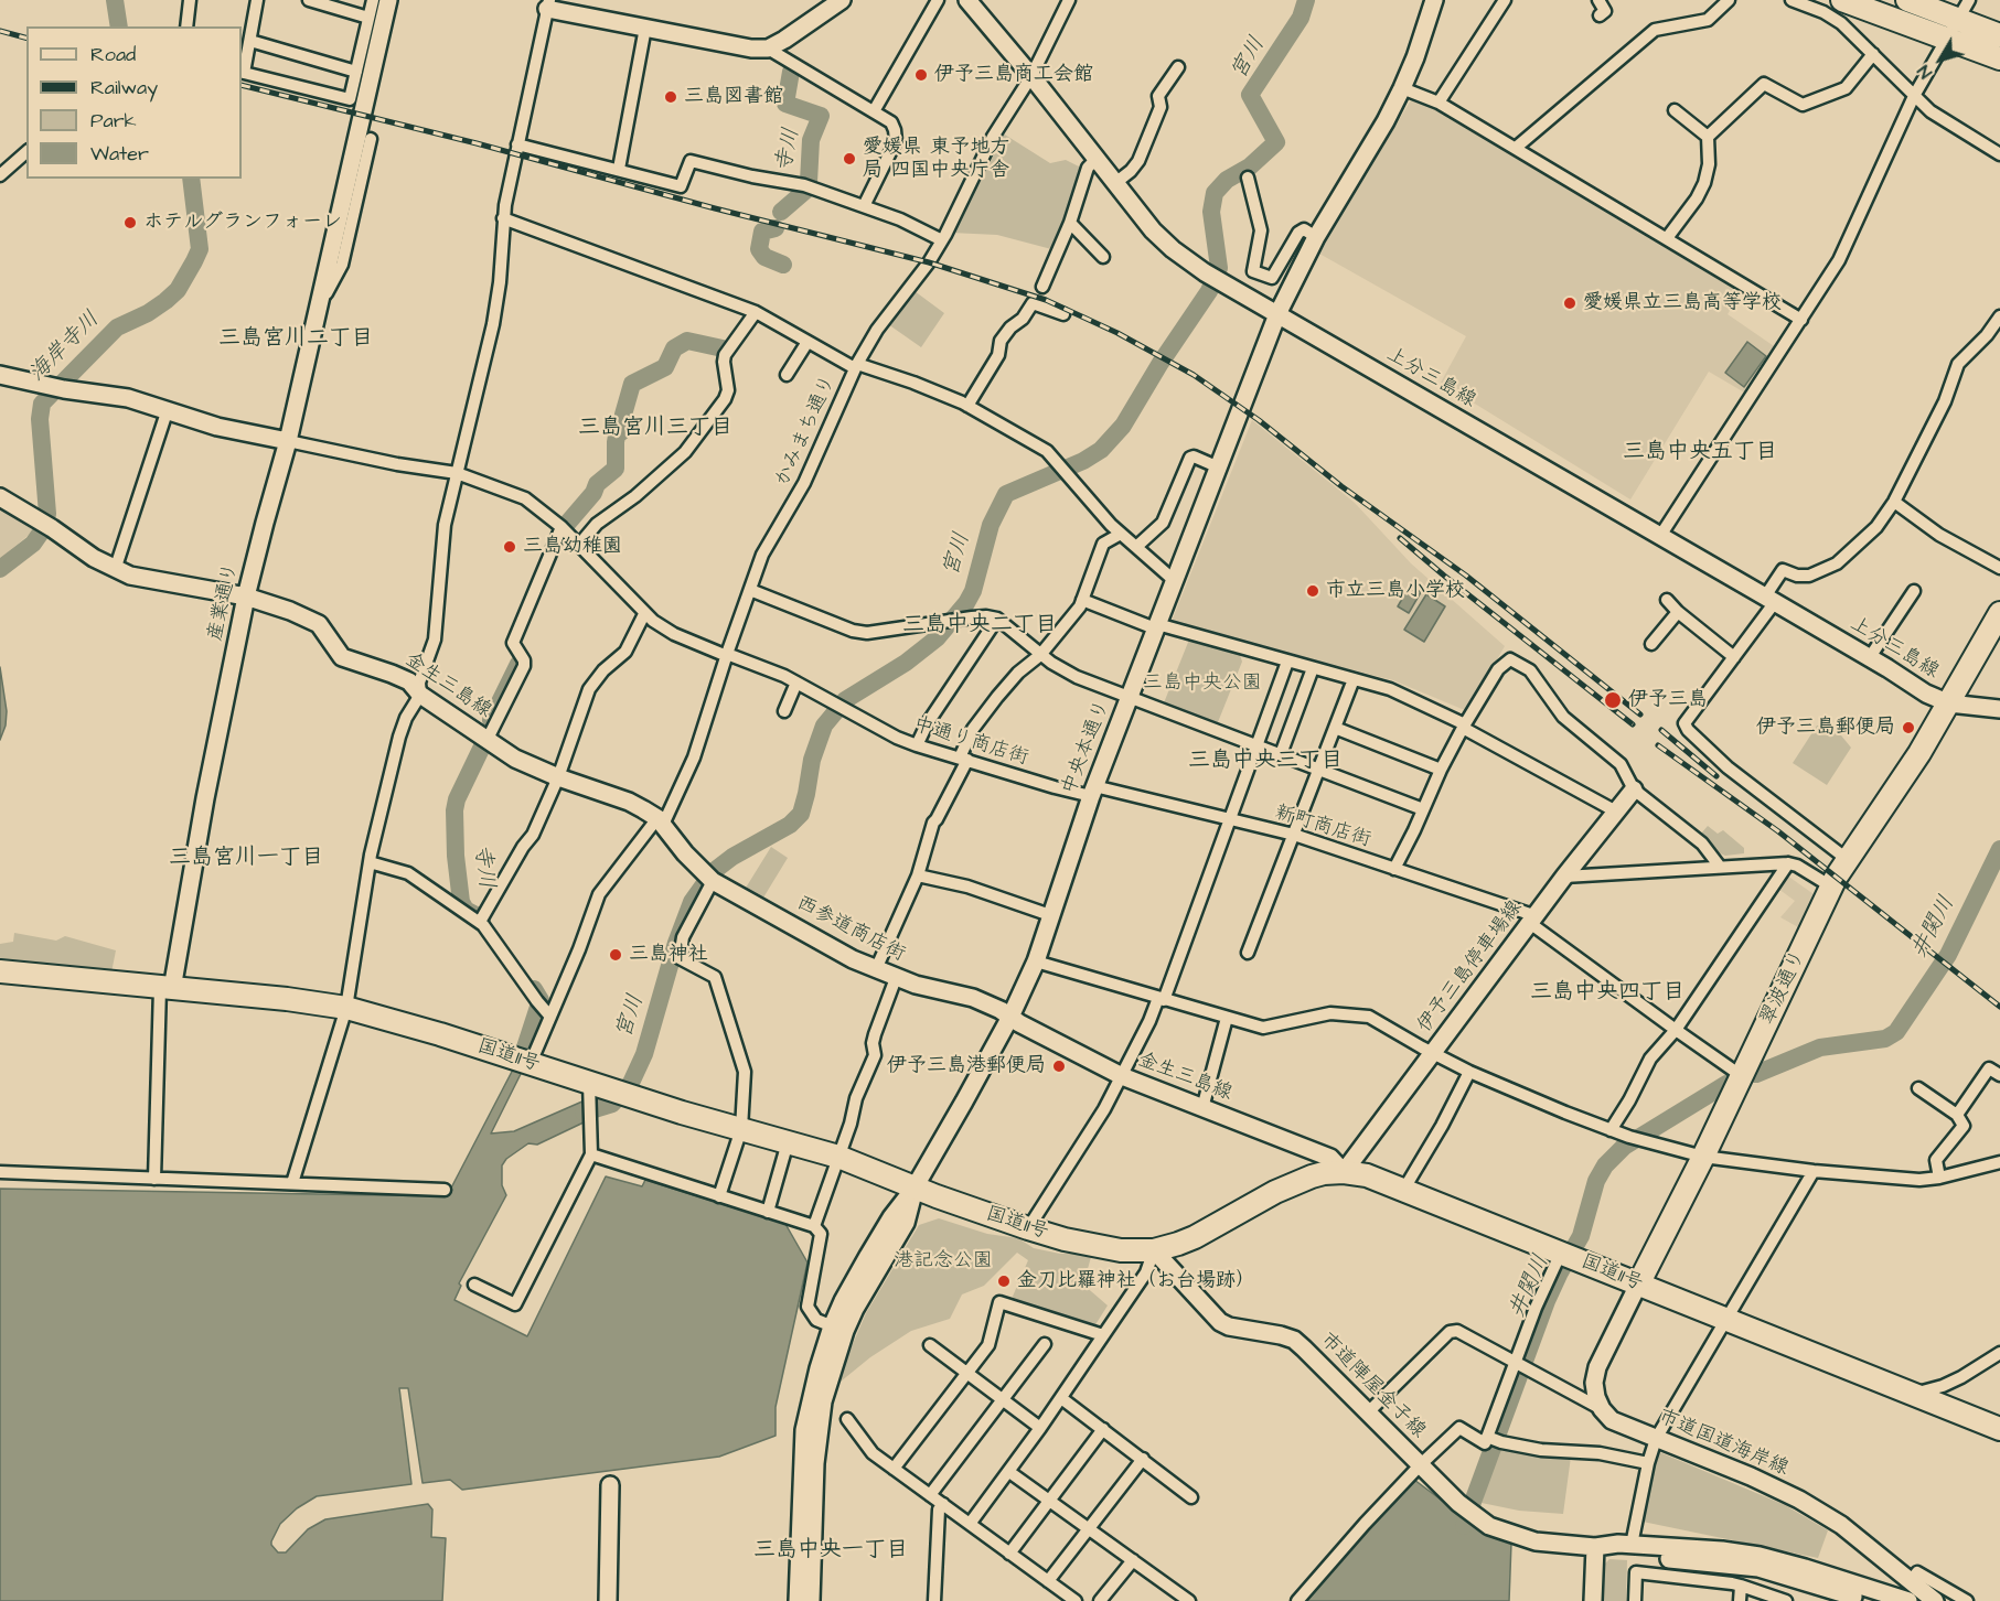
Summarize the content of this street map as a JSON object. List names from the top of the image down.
{
  "streets": {
    "highway": ["翠波通り", "国道11号"],
    "street": [
      "上分三島線",
      "かみまち通り",
      "産業通り",
      "金生三島線",
      "中通り商店街",
      "中央本通り",
      "新町商店街",
      "西参道商店街",
      "伊予三島停車場線",
      "市道陣屋金子線",
      "市道国道海岸線"
    ]
  },
  "crossings": [
    ["上分三島線", "かみまち通り"],
    ["上分三島線", "中央本通り"],
    ["上分三島線", "翠波通り"],
    ["かみまち通り", "金生三島線"],
    ["かみまち通り", "中通り商店街"],
    ["かみまち通り", "国道11号"],
    ["産業通り", "金生三島線"],
    ["産業通り", "中通り商店街"],
    ["産業通り", "国道11号"],
    ["金生三島線", "中央本通り"],
    ["金生三島線", "西参道商店街"],
    ["金生三島線", "伊予三島停車場線"],
    ["金生三島線", "国道11号"],
    ["中通り商店街", "中央本通り"],
    ["中通り商店街", "新町商店街"],
    ["中央本通り", "新町商店街"],
    ["中央本通り", "西参道商店街"],
    ["中央本通り", "国道11号"],
    ["新町商店街", "伊予三島停車場線"],
    ["新町商店街", "翠波通り"],
    ["伊予三島停車場線", "国道11号"],
    ["翠波通り", "国道11号"],
    ["国道11号", "市道陣屋金子線"]
  ],
  "districts": [
    "三島宮川二丁目",
    "三島宮川三丁目",
    "三島中央五丁目",
    "三島中央二丁目",
    "三島中央三丁目",
    "三島宮川一丁目",
    "三島中央四丁目",
    "三島中央一丁目"
  ],
  "water": [
    "宮川",
    "寺川",
    "海岸寺川",
    "井関川"
  ],
  "parks": ["三島中央公園", "港記念公園"],
  "places": [
    "伊予三島商工会館",
    "三島図書館",
    "愛媛県 東予地方 局 四国中央庁舎",
    "ホテルグランフォーレ",
    "愛媛県立三島高等学校",
    "三島幼稚園",
    "市立三島小学校",
    "伊予三島",
    "伊予三島郵便局",
    "三島神社",
    "伊予三島港郵便局",
    "金刀比羅神社（お台場跡）"
  ],
  "legend": [
    "Road",
    "Railway",
    "Park",
    "Water"
  ],
  "north": "bottom left"
}
